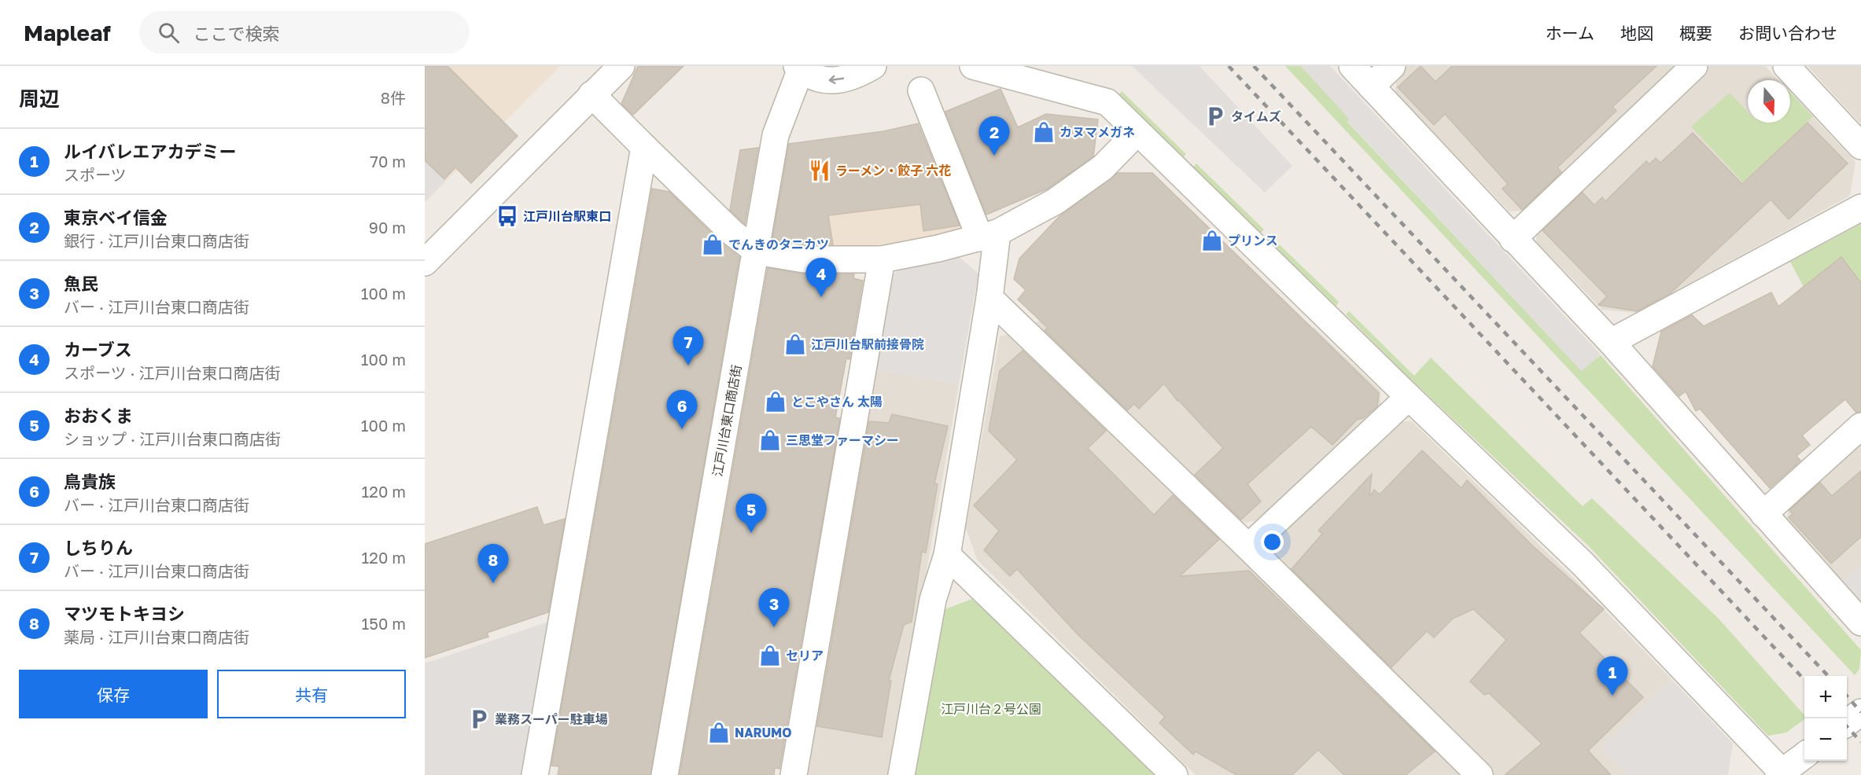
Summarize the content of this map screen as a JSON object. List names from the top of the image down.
{
  "streets": {
    "street": ["江戸川台東口商店街"]
  },
  "parks": ["江戸川台２号公園"],
  "places": {
    "parking": ["タイムズ", "業務スーパー駐車場"],
    "shop": [
      "カヌマメガネ",
      "プリンス",
      "でんきのタニカツ",
      "江戸川台駅前接骨院",
      "とこやさん 太陽",
      "三思堂ファーマシー",
      "セリア",
      "NARUMO"
    ],
    "restaurant": ["ラーメン・餃子 六花"],
    "bus stop": ["江戸川台駅東口"]
  },
  "north": "bottom",
  "page": {
    "header": "Mapleaf",
    "search": "ここで検索",
    "nav": [
      "ホーム",
      "地図",
      "概要",
      "お問い合わせ"
    ],
    "heading": ["周辺", "8件"],
    "pins": [
      "2",
      "4",
      "7",
      "6",
      "5",
      "8",
      "3",
      "1"
    ],
    "list": [
      {
        "mark": "1",
        "name": "ルイバレエアカデミー",
        "note": "スポーツ",
        "value": "70 m"
      },
      {
        "mark": "2",
        "name": "東京ベイ信金",
        "note": "銀行 · 江戸川台東口商店街",
        "value": "90 m"
      },
      {
        "mark": "3",
        "name": "魚民",
        "note": "バー · 江戸川台東口商店街",
        "value": "100 m"
      },
      {
        "mark": "4",
        "name": "カーブス",
        "note": "スポーツ · 江戸川台東口商店街",
        "value": "100 m"
      },
      {
        "mark": "5",
        "name": "おおくま",
        "note": "ショップ · 江戸川台東口商店街",
        "value": "100 m"
      },
      {
        "mark": "6",
        "name": "鳥貴族",
        "note": "バー · 江戸川台東口商店街",
        "value": "120 m"
      },
      {
        "mark": "7",
        "name": "しちりん",
        "note": "バー · 江戸川台東口商店街",
        "value": "120 m"
      },
      {
        "mark": "8",
        "name": "マツモトキヨシ",
        "note": "薬局 · 江戸川台東口商店街",
        "value": "150 m"
      }
    ],
    "buttons": ["保存", "共有"],
    "map_buttons": ["+", "−"]
  }
}
